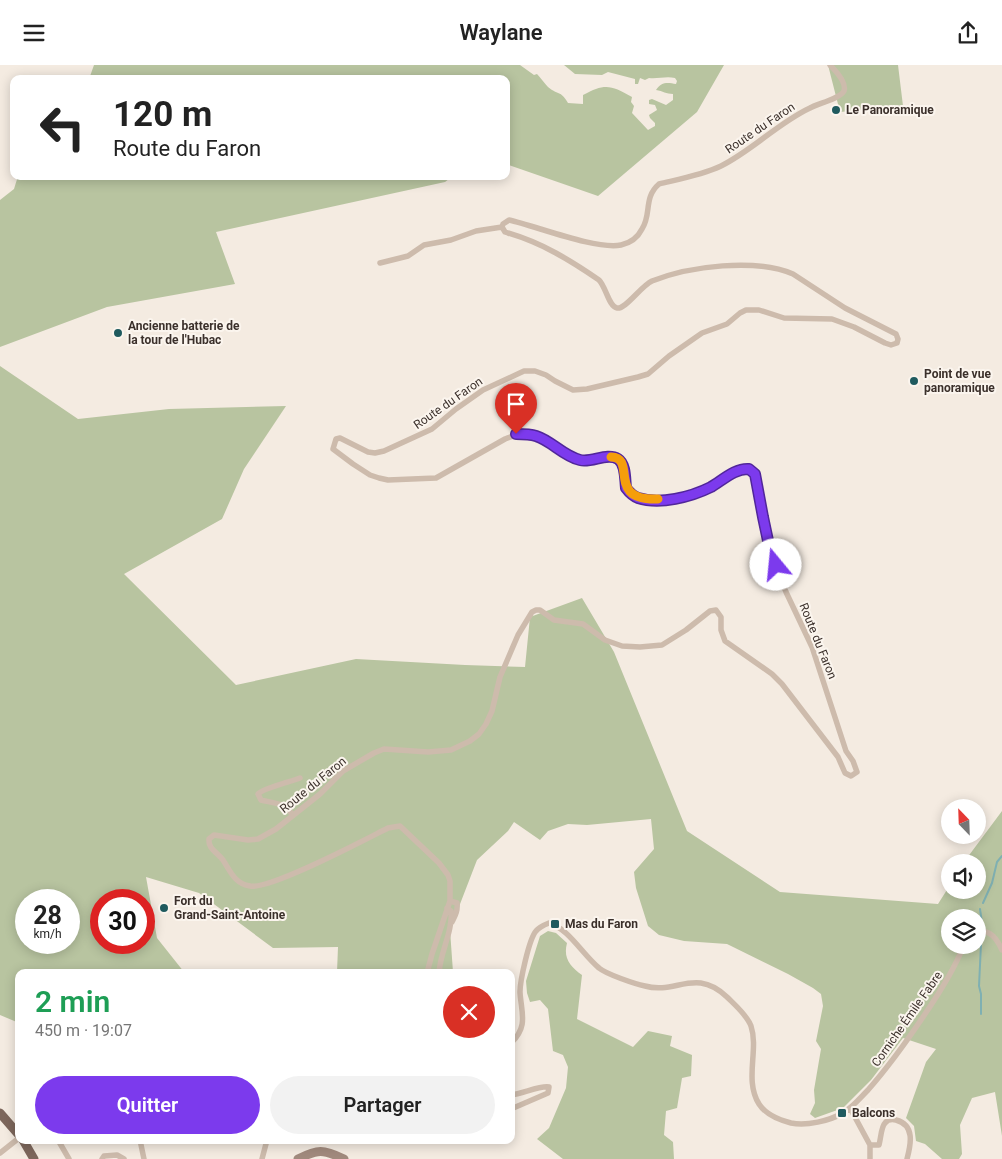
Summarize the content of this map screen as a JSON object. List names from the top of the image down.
{
  "streets": {
    "street": ["Route du Faron", "Corniche Émile Fabre"]
  },
  "places": {
    "other": [
      "Le Panoramique",
      "Ancienne batterie de la tour de l'Hubac",
      "Point de vue panoramique",
      "Fort du Grand-Saint-Antoine"
    ],
    "transit": ["Mas du Faron", "Balcons"]
  },
  "north": "top left",
  "page": {
    "header": "Waylane",
    "turn": ["120 m", "Route du Faron"],
    "speed": "28 km/h",
    "limit": "30",
    "heading": ["2 min", "450 m · 19:07"],
    "buttons": ["Quitter", "Partager"]
  }
}
